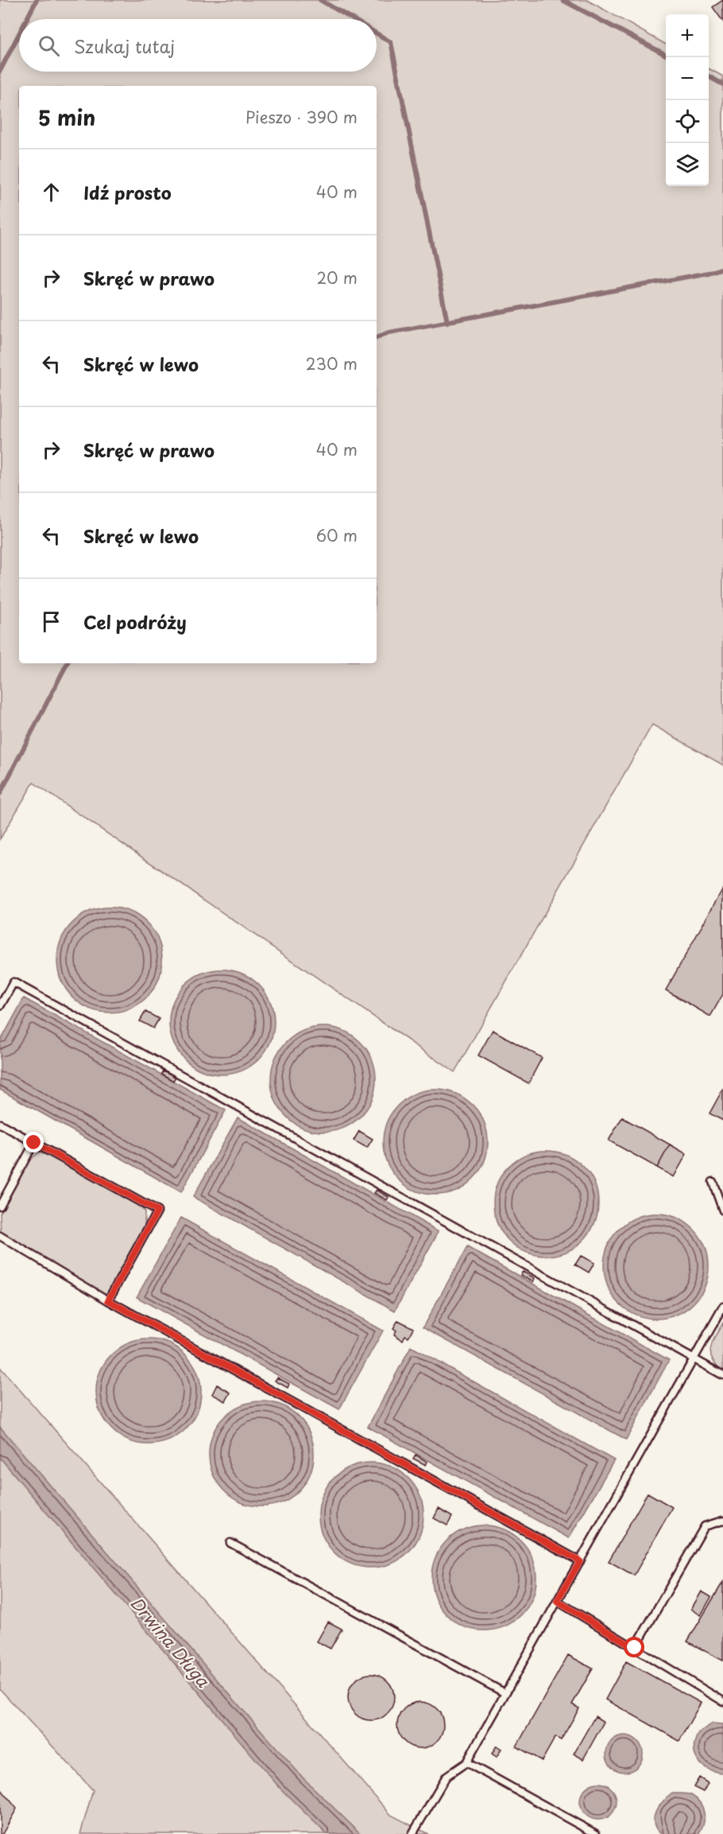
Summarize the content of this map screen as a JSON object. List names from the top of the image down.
{
  "water": ["Drwina Długa"],
  "page": {
    "map_buttons": ["+", "−"],
    "search": "Szukaj tutaj",
    "heading": ["5 min", "Pieszo · 390 m"],
    "list": [
      ["Idź prosto", "40 m"],
      ["Skręć w prawo", "20 m"],
      ["Skręć w lewo", "230 m"],
      ["Skręć w prawo", "40 m"],
      ["Skręć w lewo", "60 m"],
      "Cel podróży"
    ]
  }
}
